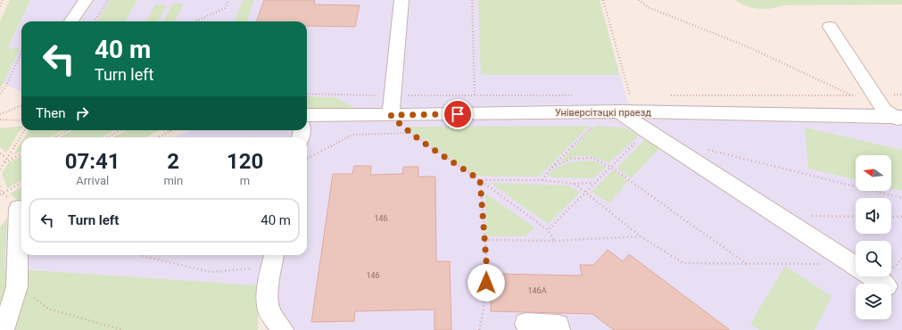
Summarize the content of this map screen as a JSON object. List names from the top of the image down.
{
  "streets": {
    "street": ["Універсітэцкі праезд"]
  },
  "house_numbers": ["146", "146", "146А"],
  "north": "left",
  "page": {
    "turn": ["40 m", "Turn left"],
    "then": "Then",
    "eta": [
      "07:41",
      "Arrival",
      "2",
      "min",
      "120",
      "m"
    ],
    "list": [
      {
        "name": "Turn left",
        "value": "40 m"
      }
    ]
  }
}
